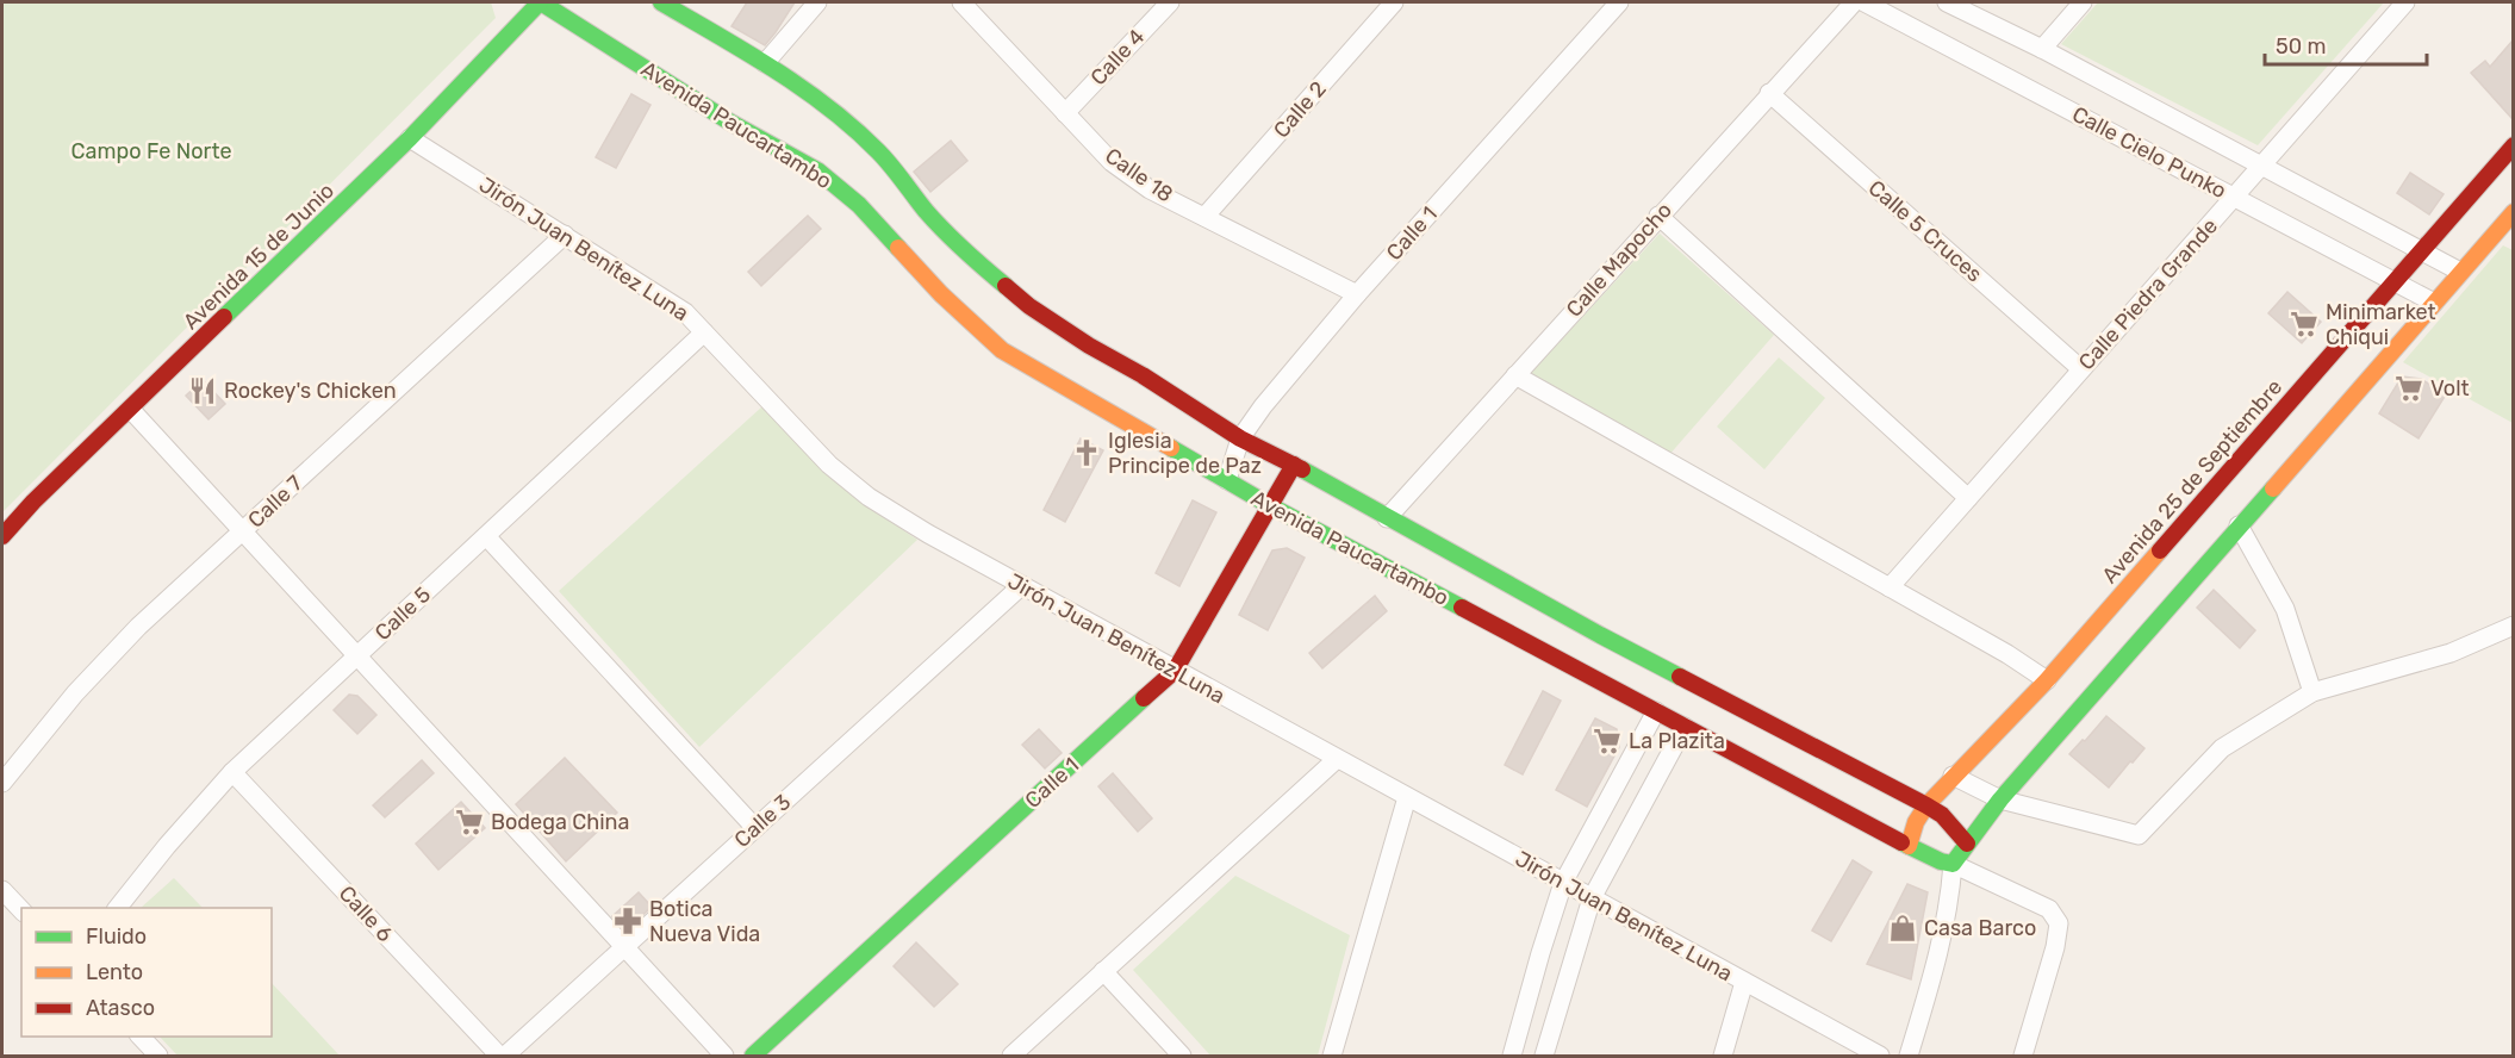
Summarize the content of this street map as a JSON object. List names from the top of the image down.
{
  "streets": {
    "main road": [
      "Avenida Paucartambo",
      "Calle 1",
      "Avenida 15 de Junio",
      "Avenida 25 de Septiembre"
    ],
    "street": [
      "Calle 4",
      "Calle 2",
      "Calle Cielo Punko",
      "Calle 18",
      "Calle 5 Cruces",
      "Jirón Juan Benítez Luna",
      "Calle Mapocho",
      "Calle Piedra Grande",
      "Calle 7",
      "Calle 5",
      "Calle 3",
      "Calle 6"
    ]
  },
  "crossings": [
    ["Calle 4", "Calle 18"],
    ["Calle 2", "Calle 18"],
    ["Avenida Paucartambo", "Calle 1"],
    ["Avenida Paucartambo", "Avenida 15 de Junio"],
    ["Avenida Paucartambo", "Calle Mapocho"],
    ["Avenida Paucartambo", "Avenida 25 de Septiembre"],
    ["Calle Cielo Punko", "Calle Piedra Grande"],
    ["Calle Cielo Punko", "Avenida 25 de Septiembre"],
    ["Calle 18", "Calle 1"],
    ["Calle 5 Cruces", "Calle Mapocho"],
    ["Calle 5 Cruces", "Calle Piedra Grande"],
    ["Calle 1", "Jirón Juan Benítez Luna"],
    ["Jirón Juan Benítez Luna", "Avenida 15 de Junio"],
    ["Jirón Juan Benítez Luna", "Calle 7"],
    ["Jirón Juan Benítez Luna", "Calle 5"],
    ["Jirón Juan Benítez Luna", "Calle 3"],
    ["Calle 5", "Calle 6"]
  ],
  "parks": ["Campo Fe Norte"],
  "places": {
    "supermarket": [
      "Minimarket Chiqui",
      "Volt",
      "La Plazita",
      "Bodega China"
    ],
    "restaurant": ["Rockey's Chicken"],
    "church": ["Iglesia Principe de Paz"],
    "pharmacy": ["Botica Nueva Vida"],
    "shop": ["Casa Barco"]
  },
  "legend": ["Fluido", "Lento", "Atasco"],
  "scale_bar": "50 m"
}
